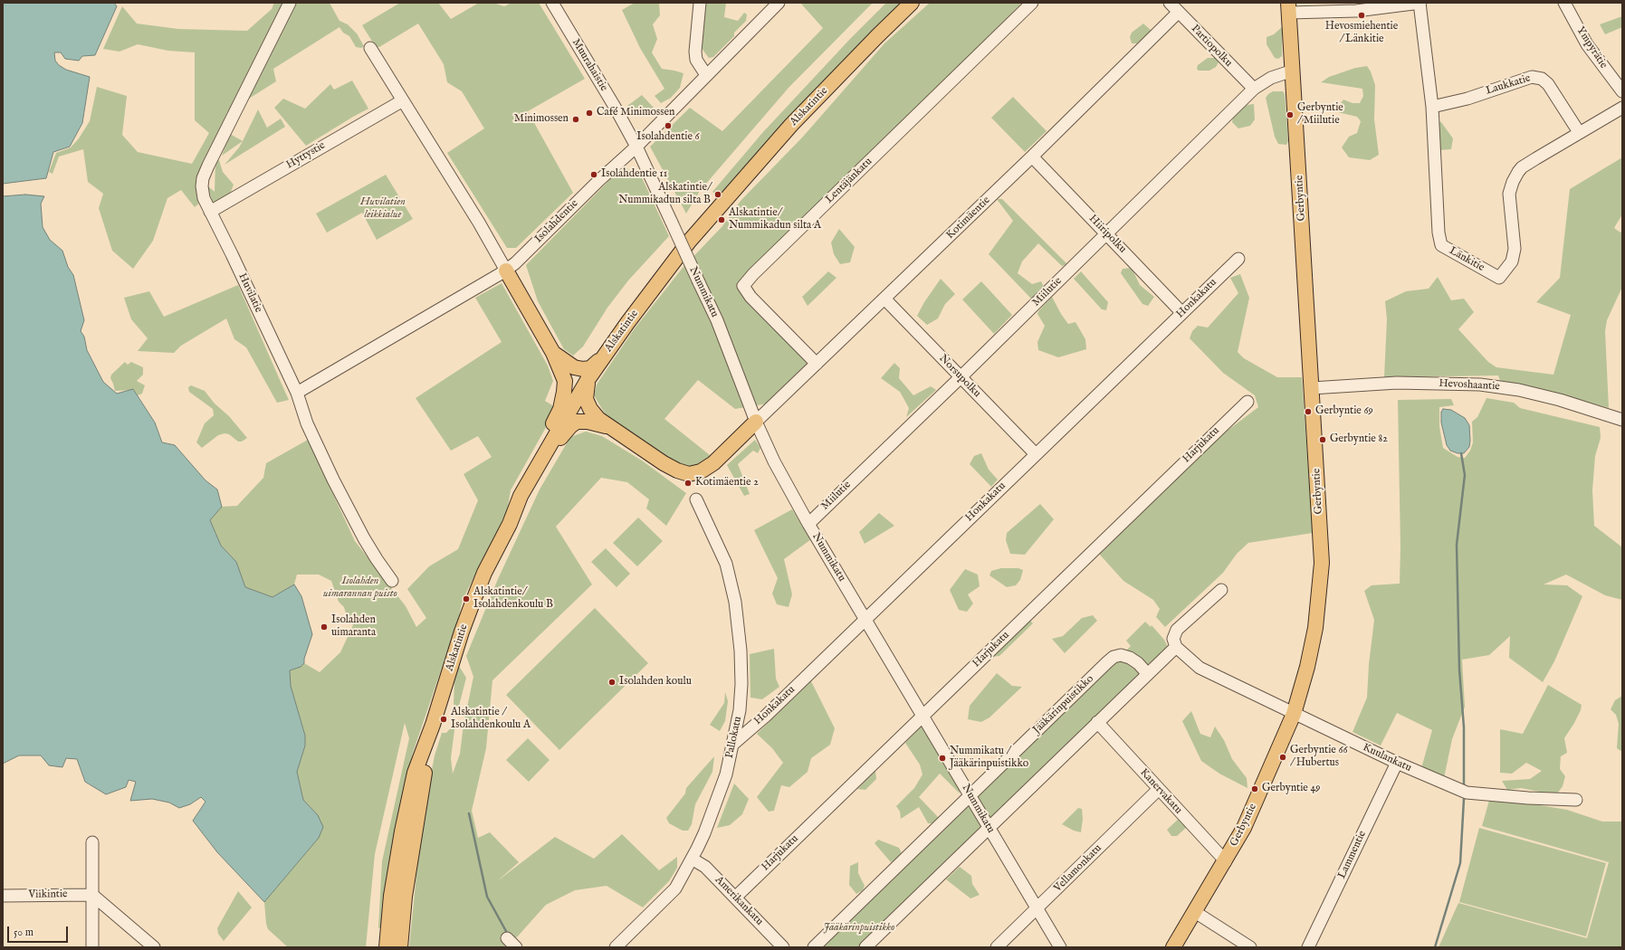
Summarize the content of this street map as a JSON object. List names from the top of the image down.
{
  "streets": {
    "main road": ["Alskatintie", "Gerbyntie"],
    "street": [
      "Partiopolku",
      "Ympyrätie",
      "Muurahaistie",
      "Laukkatie",
      "Hyttystie",
      "Lentäjänkatu",
      "Kotimäentie",
      "Isolahdentie",
      "Hiiripolku",
      "Länkitie",
      "Nummikatu",
      "Miilutie",
      "Huvilatie",
      "Honkakatu",
      "Norsupolku",
      "Hevoshaantie",
      "Harjukatu",
      "Jääkärinpuistikko",
      "Pallokatu",
      "Kuulankatu",
      "Kanervakatu",
      "Lammentie",
      "Vellamonkatu",
      "Viikintie",
      "Amerikankatu"
    ]
  },
  "crossings": [
    ["Partiopolku", "Kotimäentie"],
    ["Partiopolku", "Miilutie"],
    ["Muurahaistie", "Isolahdentie"],
    ["Muurahaistie", "Nummikatu"],
    ["Laukkatie", "Länkitie"],
    ["Hyttystie", "Huvilatie"],
    ["Lentäjänkatu", "Kotimäentie"],
    ["Gerbyntie", "Miilutie"],
    ["Gerbyntie", "Hevoshaantie"],
    ["Gerbyntie", "Kuulankatu"],
    ["Gerbyntie", "Kanervakatu"],
    ["Kotimäentie", "Hiiripolku"],
    ["Kotimäentie", "Nummikatu"],
    ["Kotimäentie", "Norsupolku"],
    ["Isolahdentie", "Nummikatu"],
    ["Isolahdentie", "Huvilatie"],
    ["Hiiripolku", "Miilutie"],
    ["Hiiripolku", "Honkakatu"],
    ["Nummikatu", "Miilutie"],
    ["Nummikatu", "Honkakatu"],
    ["Nummikatu", "Harjukatu"],
    ["Nummikatu", "Jääkärinpuistikko"],
    ["Nummikatu", "Vellamonkatu"],
    ["Miilutie", "Norsupolku"],
    ["Honkakatu", "Norsupolku"],
    ["Honkakatu", "Pallokatu"],
    ["Harjukatu", "Amerikankatu"],
    ["Pallokatu", "Amerikankatu"],
    ["Kuulankatu", "Lammentie"],
    ["Kanervakatu", "Vellamonkatu"]
  ],
  "parks": ["Huvilatien leikkialue", "Isolahden uimarannan puisto", "Jääkärinpuistikko"],
  "places": [
    "Hevosmiehentie / Länkitie",
    "Café Minimossen",
    "Gerbyntie / Miilutie",
    "Minimossen",
    "Isolahdentie 6",
    "Isolahdentie 11",
    "Alskatintie/ Nummikadun silta B",
    "Alskatintie/ Nummikadun silta A",
    "Gerbyntie 69",
    "Gerbyntie 82",
    "Kotimäentie 2",
    "Alskatintie/ Isolahdenkoulu B",
    "Isolahden uimaranta",
    "Isolahden koulu",
    "Alskatintie / Isolahdenkoulu A",
    "Gerbyntie 66 / Hubertus",
    "Nummikatu / Jääkärinpuistikko",
    "Gerbyntie 49"
  ],
  "scale_bar": "50 m"
}
